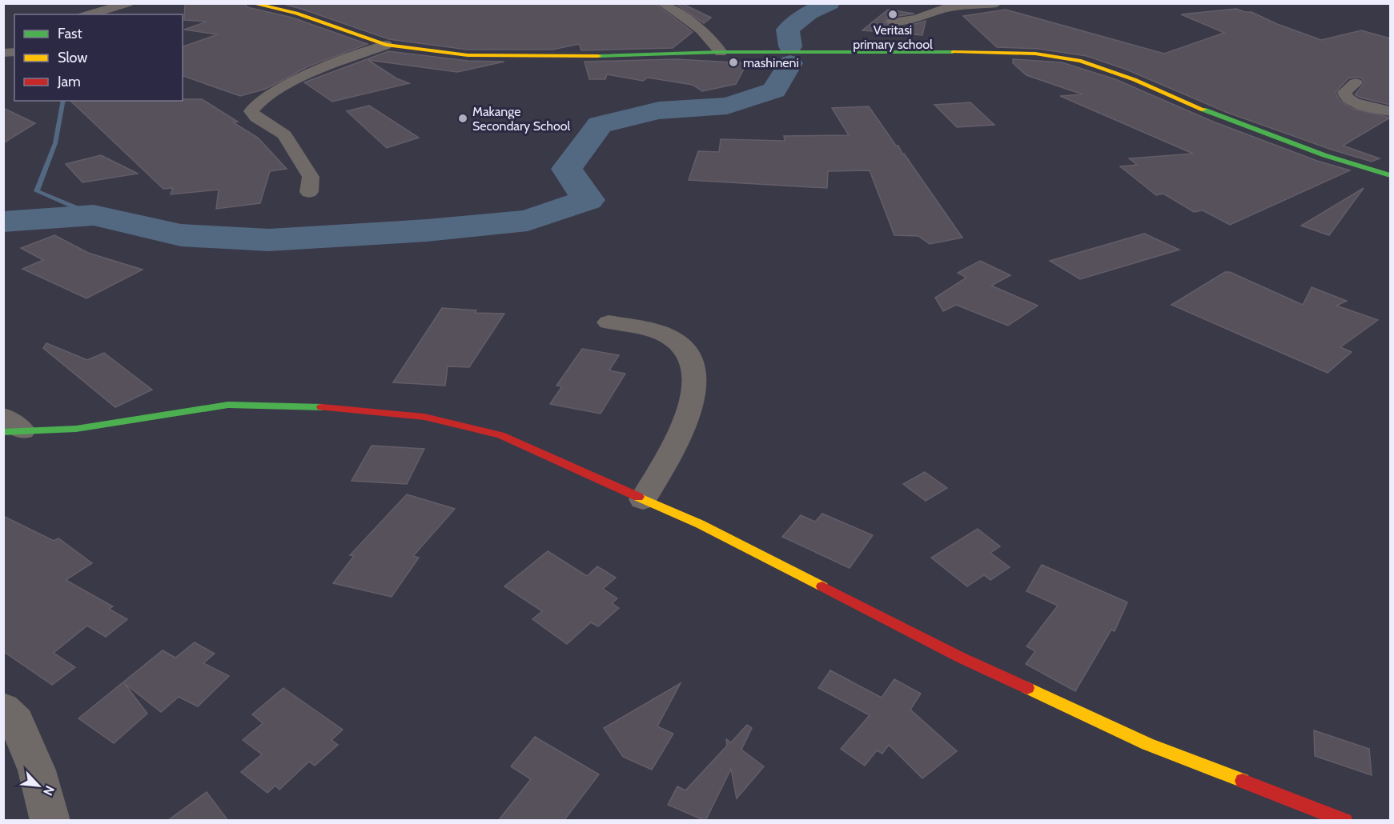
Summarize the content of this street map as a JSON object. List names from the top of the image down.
{
  "places": ["Veritasi primary school", "mashineni", "Makange Secondary School"],
  "legend": ["Fast", "Slow", "Jam"],
  "north": "bottom right"
}
